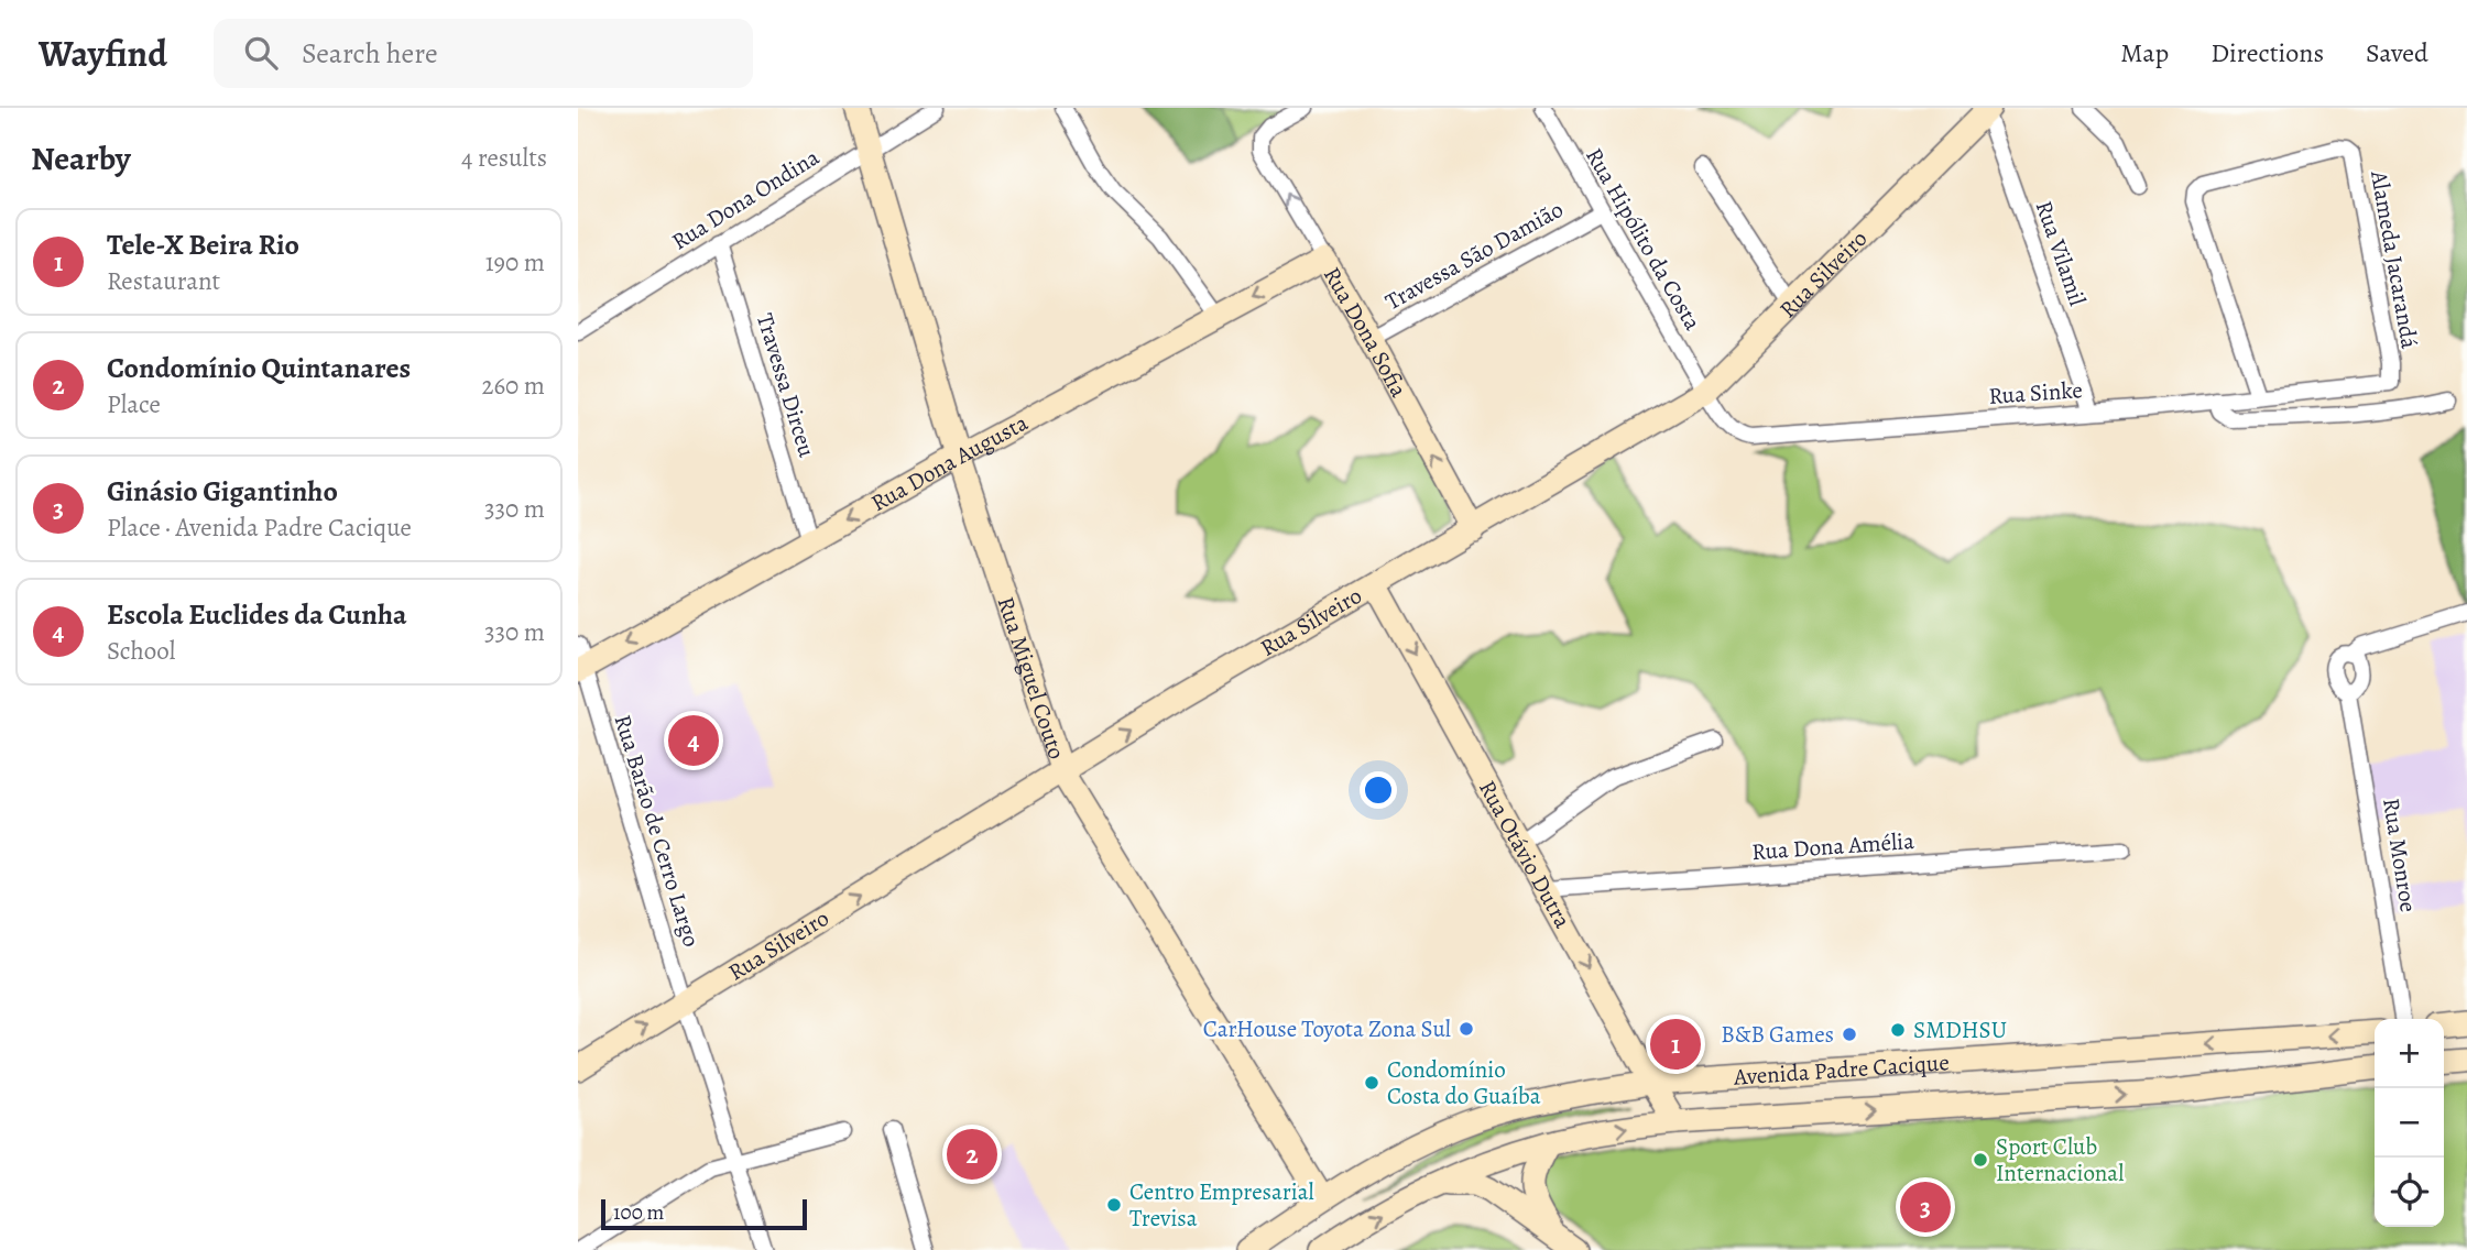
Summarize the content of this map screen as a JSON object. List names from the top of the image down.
{
  "streets": {
    "street": [
      "Rua Dona Ondina",
      "Rua Hipólito da Costa",
      "Rua Vilamil",
      "Travessa São Damião",
      "Alameda Jacarandá",
      "Rua Silveiro",
      "Rua Dona Sofia",
      "Travessa Dirceu",
      "Rua Sinke",
      "Rua Dona Augusta",
      "Rua Miguel Couto",
      "Rua Barão de Cerro Largo",
      "Rua Dona Amélia",
      "Rua Otávio Dutra",
      "Rua Monroe",
      "Avenida Padre Cacique"
    ]
  },
  "crossings": [
    ["Rua Dona Ondina", "Travessa Dirceu"],
    ["Rua Dona Ondina", "Rua Miguel Couto"],
    ["Rua Hipólito da Costa", "Travessa São Damião"],
    ["Rua Hipólito da Costa", "Rua Silveiro"],
    ["Rua Hipólito da Costa", "Rua Sinke"],
    ["Rua Vilamil", "Rua Silveiro"],
    ["Rua Vilamil", "Rua Sinke"],
    ["Travessa São Damião", "Rua Dona Sofia"],
    ["Alameda Jacarandá", "Rua Sinke"],
    ["Rua Silveiro", "Rua Dona Sofia"],
    ["Rua Silveiro", "Rua Sinke"],
    ["Rua Silveiro", "Rua Miguel Couto"],
    ["Rua Silveiro", "Rua Barão de Cerro Largo"],
    ["Rua Silveiro", "Rua Otávio Dutra"],
    ["Rua Dona Sofia", "Rua Dona Augusta"],
    ["Travessa Dirceu", "Rua Dona Augusta"],
    ["Rua Dona Augusta", "Rua Miguel Couto"],
    ["Rua Dona Augusta", "Rua Barão de Cerro Largo"],
    ["Rua Miguel Couto", "Avenida Padre Cacique"],
    ["Rua Dona Amélia", "Rua Otávio Dutra"],
    ["Rua Otávio Dutra", "Avenida Padre Cacique"]
  ],
  "one_way": ["Rua Silveiro", "Rua Dona Augusta", "Rua Otávio Dutra"],
  "places": [
    "CarHouse Toyota Zona Sul",
    "SMDHSU",
    "B&B Games",
    "Condomínio Costa do Guaíba",
    "Sport Club Internacional",
    "Centro Empresarial Trevisa"
  ],
  "scale_bar": "100 m",
  "page": {
    "header": "Wayfind",
    "search": "Search here",
    "nav": ["Map", "Directions", "Saved"],
    "heading": ["Nearby", "4 results"],
    "list": [
      {
        "mark": "1",
        "name": "Tele-X Beira Rio",
        "note": "Restaurant",
        "value": "190 m"
      },
      {
        "mark": "2",
        "name": "Condomínio Quintanares",
        "note": "Place",
        "value": "260 m"
      },
      {
        "mark": "3",
        "name": "Ginásio Gigantinho",
        "note": "Place · Avenida Padre Cacique",
        "value": "330 m"
      },
      {
        "mark": "4",
        "name": "Escola Euclides da Cunha",
        "note": "School",
        "value": "330 m"
      }
    ],
    "pins": [
      "4",
      "1",
      "2",
      "3"
    ],
    "map_buttons": ["+", "−"],
    "scale": "100 m"
  }
}
